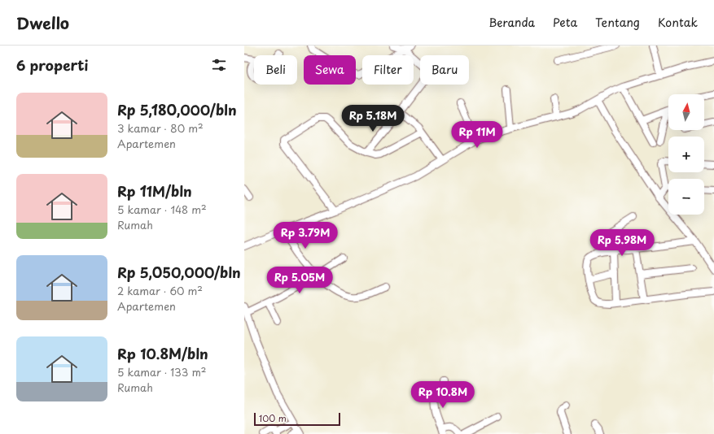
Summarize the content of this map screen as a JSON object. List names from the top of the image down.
{
  "scale_bar": "100 m",
  "north": "top",
  "page": {
    "header": "Dwello",
    "nav": [
      "Beranda",
      "Peta",
      "Tentang",
      "Kontak"
    ],
    "heading": "6 properti",
    "chip": [
      "Beli",
      "Sewa",
      "Filter",
      "Baru"
    ],
    "list": [
      {
        "name": "Rp 5,180,000/bln",
        "note": "3 kamar · 80 m² · Apartemen"
      },
      {
        "name": "Rp 11M/bln",
        "note": "5 kamar · 148 m² · Rumah"
      },
      {
        "name": "Rp 5,050,000/bln",
        "note": "2 kamar · 60 m² · Apartemen"
      },
      {
        "name": "Rp 10.8M/bln",
        "note": "5 kamar · 133 m² · Rumah"
      }
    ],
    "map_buttons": ["+", "−"],
    "price": [
      "Rp 5.18M",
      "Rp 11M",
      "Rp 3.79M",
      "Rp 5.98M",
      "Rp 5.05M",
      "Rp 10.8M"
    ],
    "scale": "100 m"
  }
}
